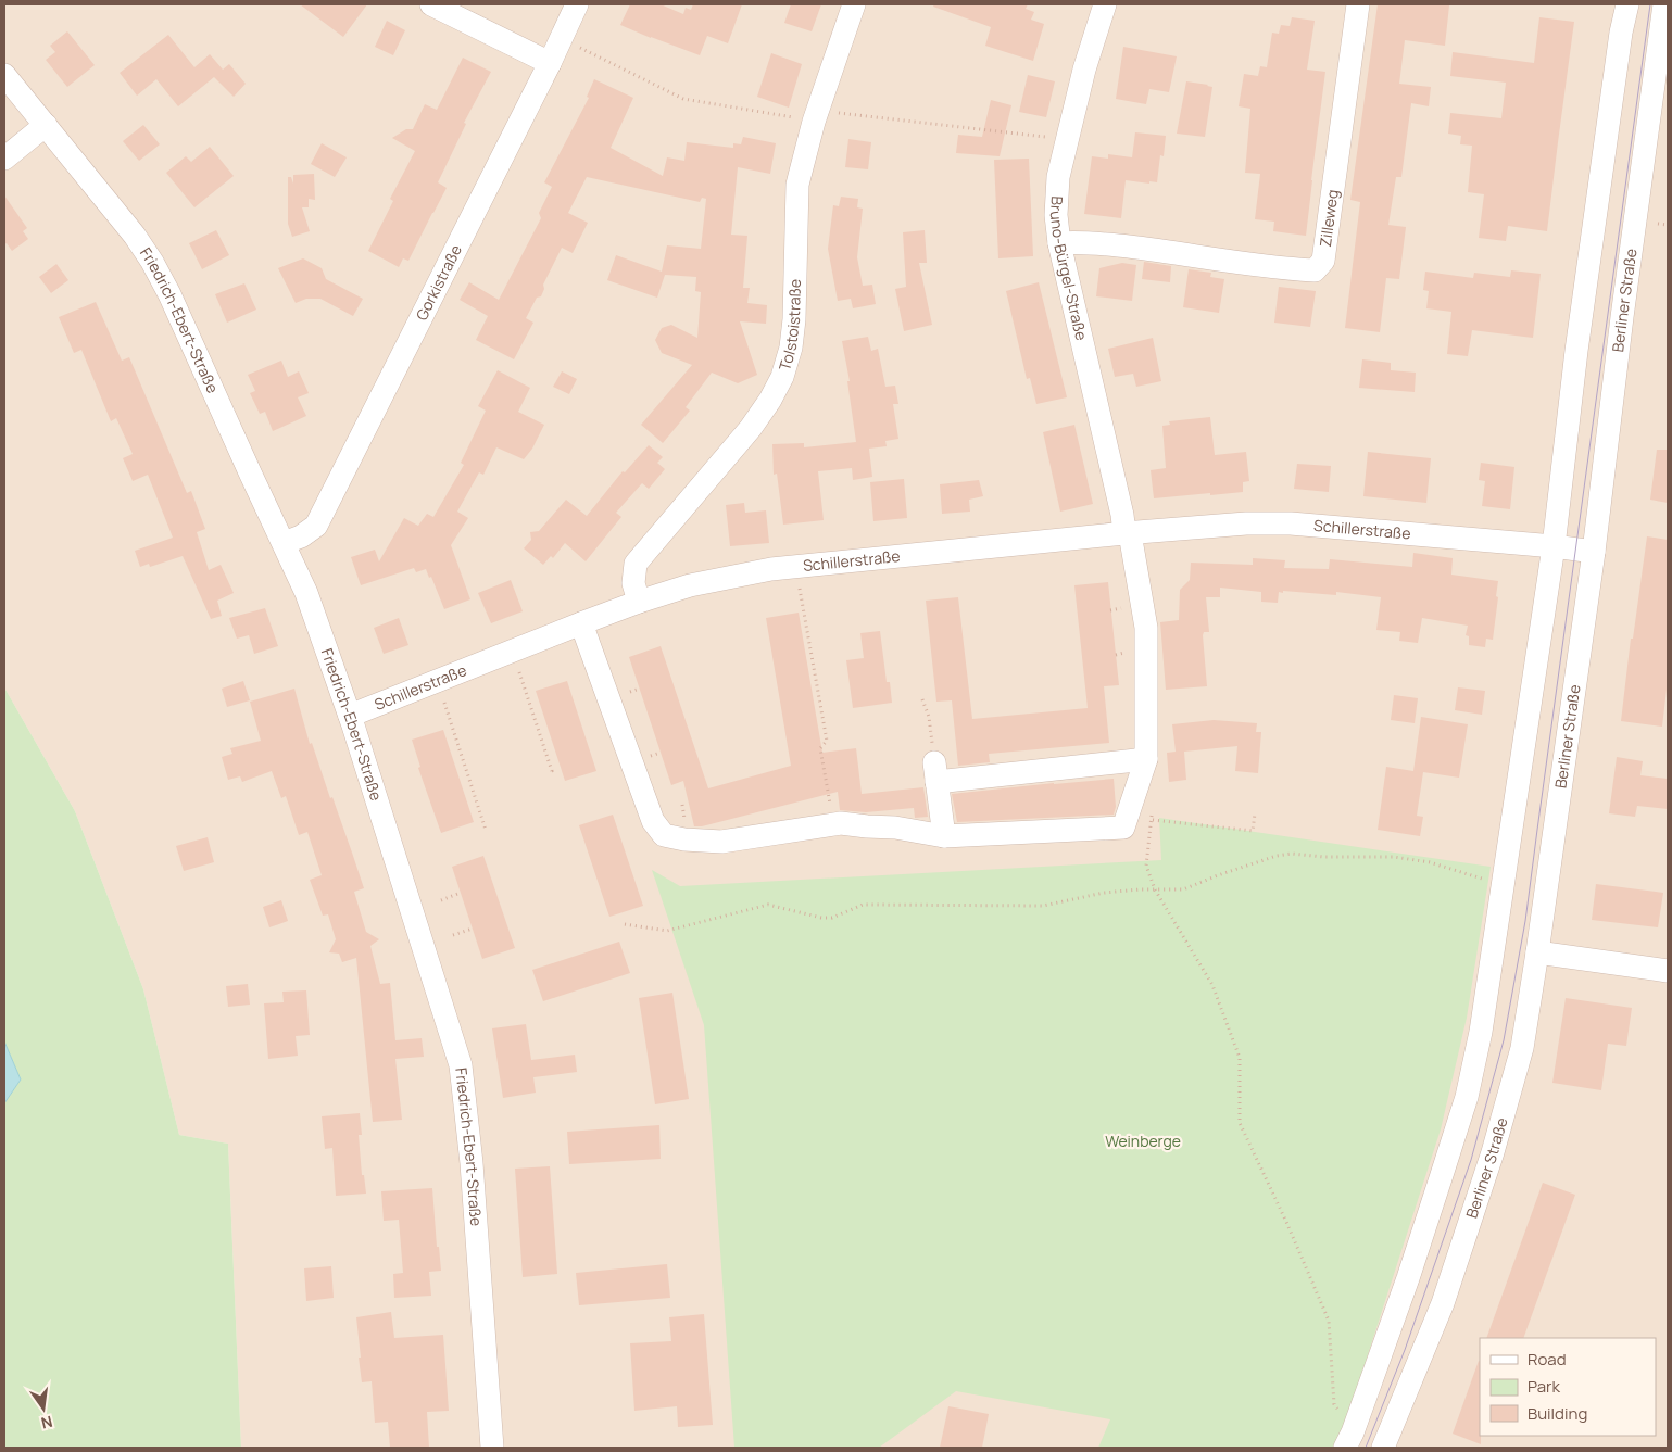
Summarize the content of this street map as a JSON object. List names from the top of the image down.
{
  "streets": {
    "street": [
      "Zilleweg",
      "Bruno-Bürgel-Straße",
      "Gorkistraße",
      "Berliner Straße",
      "Friedrich-Ebert-Straße",
      "Tolstoistraße",
      "Schillerstraße"
    ]
  },
  "crossings": [
    ["Zilleweg", "Bruno-Bürgel-Straße"],
    ["Bruno-Bürgel-Straße", "Schillerstraße"],
    ["Gorkistraße", "Friedrich-Ebert-Straße"],
    ["Berliner Straße", "Schillerstraße"],
    ["Friedrich-Ebert-Straße", "Schillerstraße"],
    ["Tolstoistraße", "Schillerstraße"]
  ],
  "parks": ["Weinberge"],
  "legend": ["Road", "Park", "Building"],
  "north": "bottom"
}
